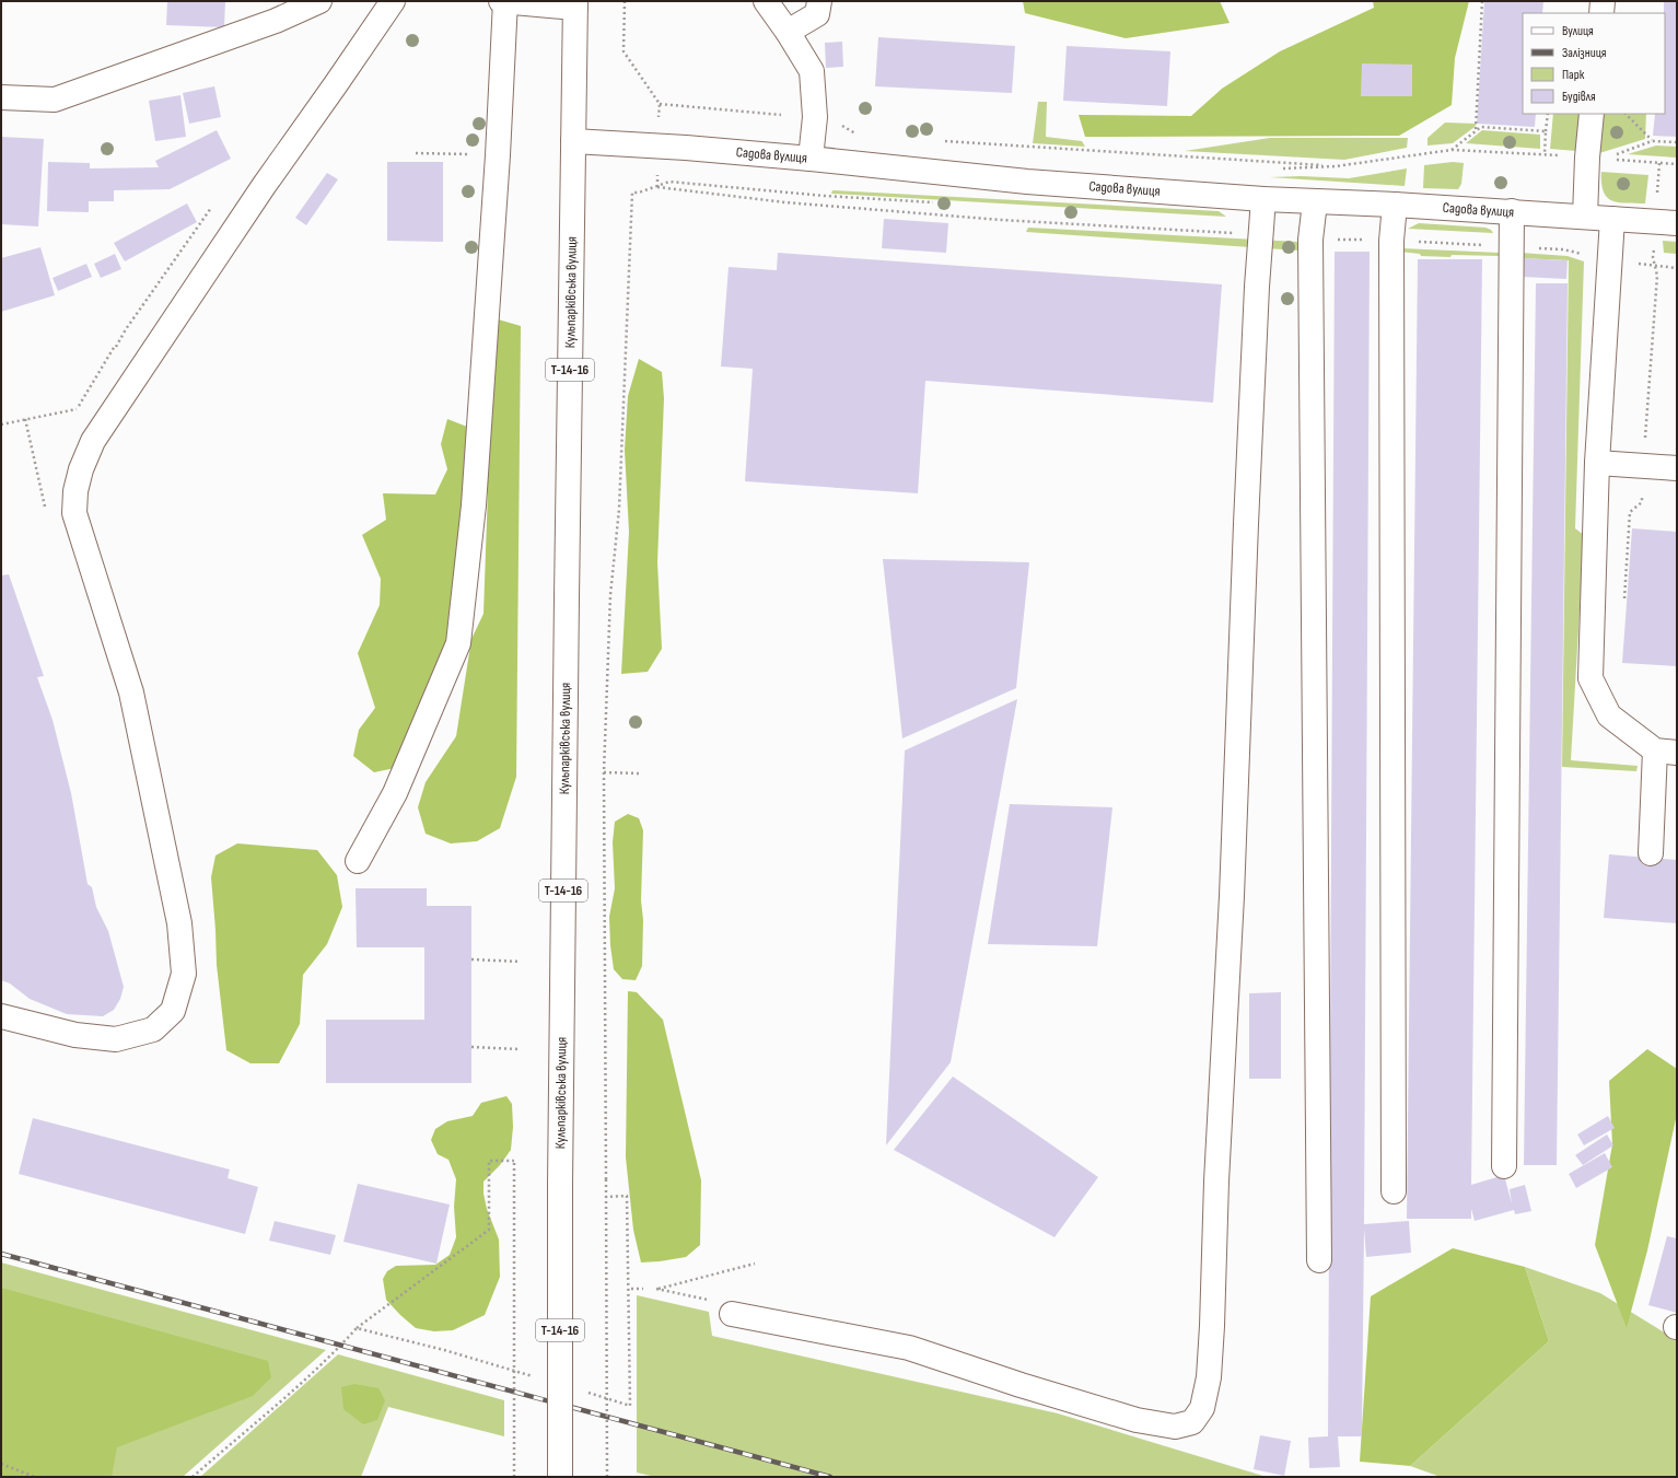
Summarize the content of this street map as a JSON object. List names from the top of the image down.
{
  "streets": {
    "main road": ["Садова вулиця", "Кульпарківська вулиця", "Т-14-16"]
  },
  "crossings": [
    ["Садова вулиця", "Кульпарківська вулиця"]
  ],
  "legend": [
    "Вулиця",
    "Залізниця",
    "Парк",
    "Будівля"
  ]
}
